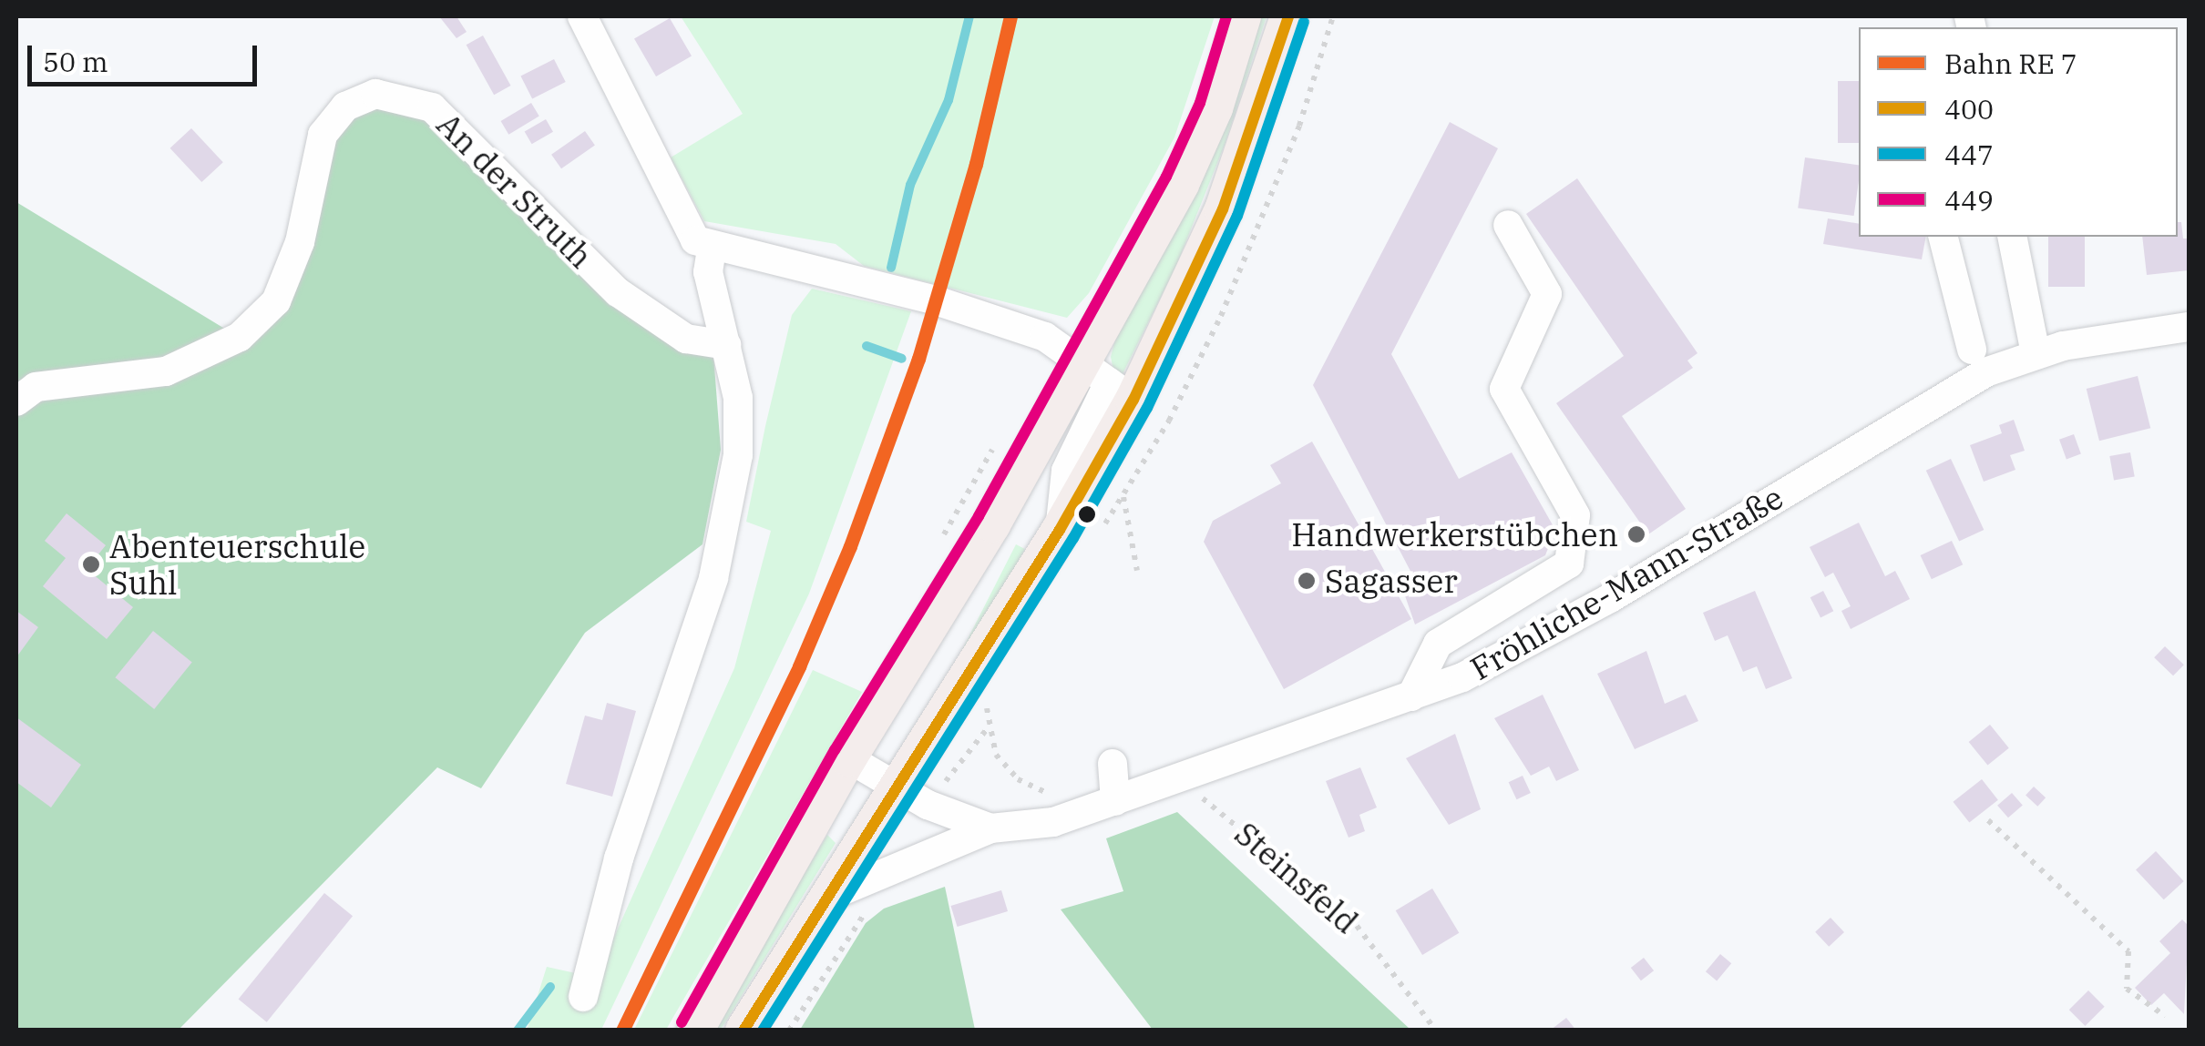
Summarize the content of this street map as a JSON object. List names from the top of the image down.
{
  "streets": {
    "street": ["An der Struth", "Fröhliche-Mann-Straße"],
    "path": ["Steinsfeld"]
  },
  "crossings": [
    ["Fröhliche-Mann-Straße", "Steinsfeld"]
  ],
  "places": ["Handwerkerstübchen", "Abenteuerschule Suhl", "Sagasser"],
  "lines": ["transit line 400", "transit line 449", "transit line 447"],
  "legend": [
    "Bahn RE 7",
    "400",
    "447",
    "449"
  ],
  "scale_bar": "50 m"
}
